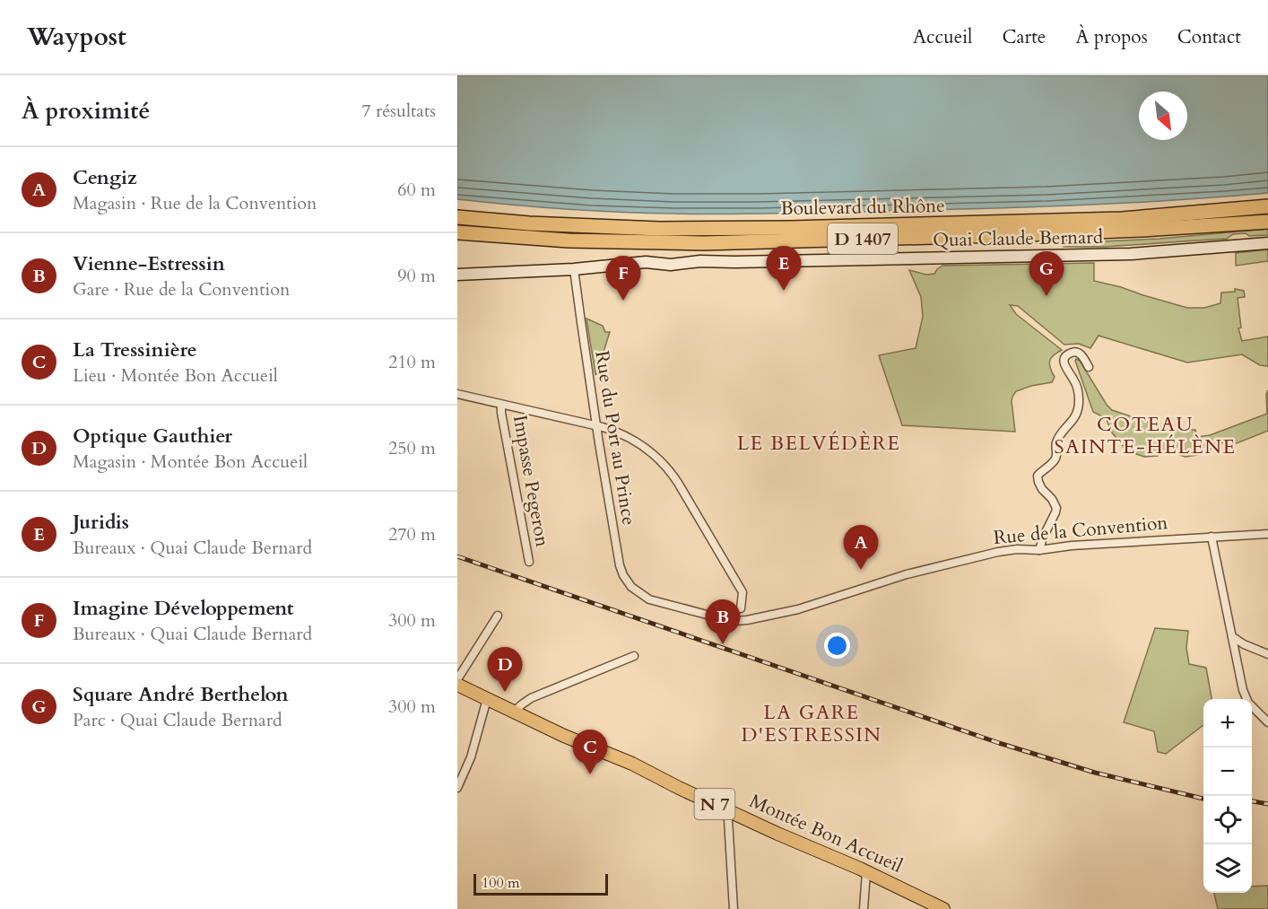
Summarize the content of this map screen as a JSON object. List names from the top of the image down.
{
  "streets": {
    "highway": ["Boulevard du Rhône", "D 1407"],
    "main road": ["Quai Claude Bernard", "N 7", "Montée Bon Accueil"],
    "street": ["Rue du Port au Prince", "Impasse Pegeron", "Rue de la Convention"]
  },
  "crossings": [
    ["Quai Claude Bernard", "Rue du Port au Prince"],
    ["Rue du Port au Prince", "Rue de la Convention"],
    ["N 7", "Montée Bon Accueil"]
  ],
  "districts": ["COTEAU SAINTE-HÉLÈNE", "LE BELVÉDÈRE", "LA GARE D'ESTRESSIN"],
  "scale_bar": "100 m",
  "north": "bottom right",
  "page": {
    "header": "Waypost",
    "nav": [
      "Accueil",
      "Carte",
      "À propos",
      "Contact"
    ],
    "heading": ["À proximité", "7 résultats"],
    "list": [
      {
        "mark": "A",
        "name": "Cengiz",
        "note": "Magasin · Rue de la Convention",
        "value": "60 m"
      },
      {
        "mark": "B",
        "name": "Vienne-Estressin",
        "note": "Gare · Rue de la Convention",
        "value": "90 m"
      },
      {
        "mark": "C",
        "name": "La Tressinière",
        "note": "Lieu · Montée Bon Accueil",
        "value": "210 m"
      },
      {
        "mark": "D",
        "name": "Optique Gauthier",
        "note": "Magasin · Montée Bon Accueil",
        "value": "250 m"
      },
      {
        "mark": "E",
        "name": "Juridis",
        "note": "Bureaux · Quai Claude Bernard",
        "value": "270 m"
      },
      {
        "mark": "F",
        "name": "Imagine Développement",
        "note": "Bureaux · Quai Claude Bernard",
        "value": "300 m"
      },
      {
        "mark": "G",
        "name": "Square André Berthelon",
        "note": "Parc · Quai Claude Bernard",
        "value": "300 m"
      }
    ],
    "pins": [
      "E",
      "G",
      "F",
      "A",
      "B",
      "D",
      "C"
    ],
    "map_buttons": ["+", "−"],
    "scale": "100 m"
  }
}
